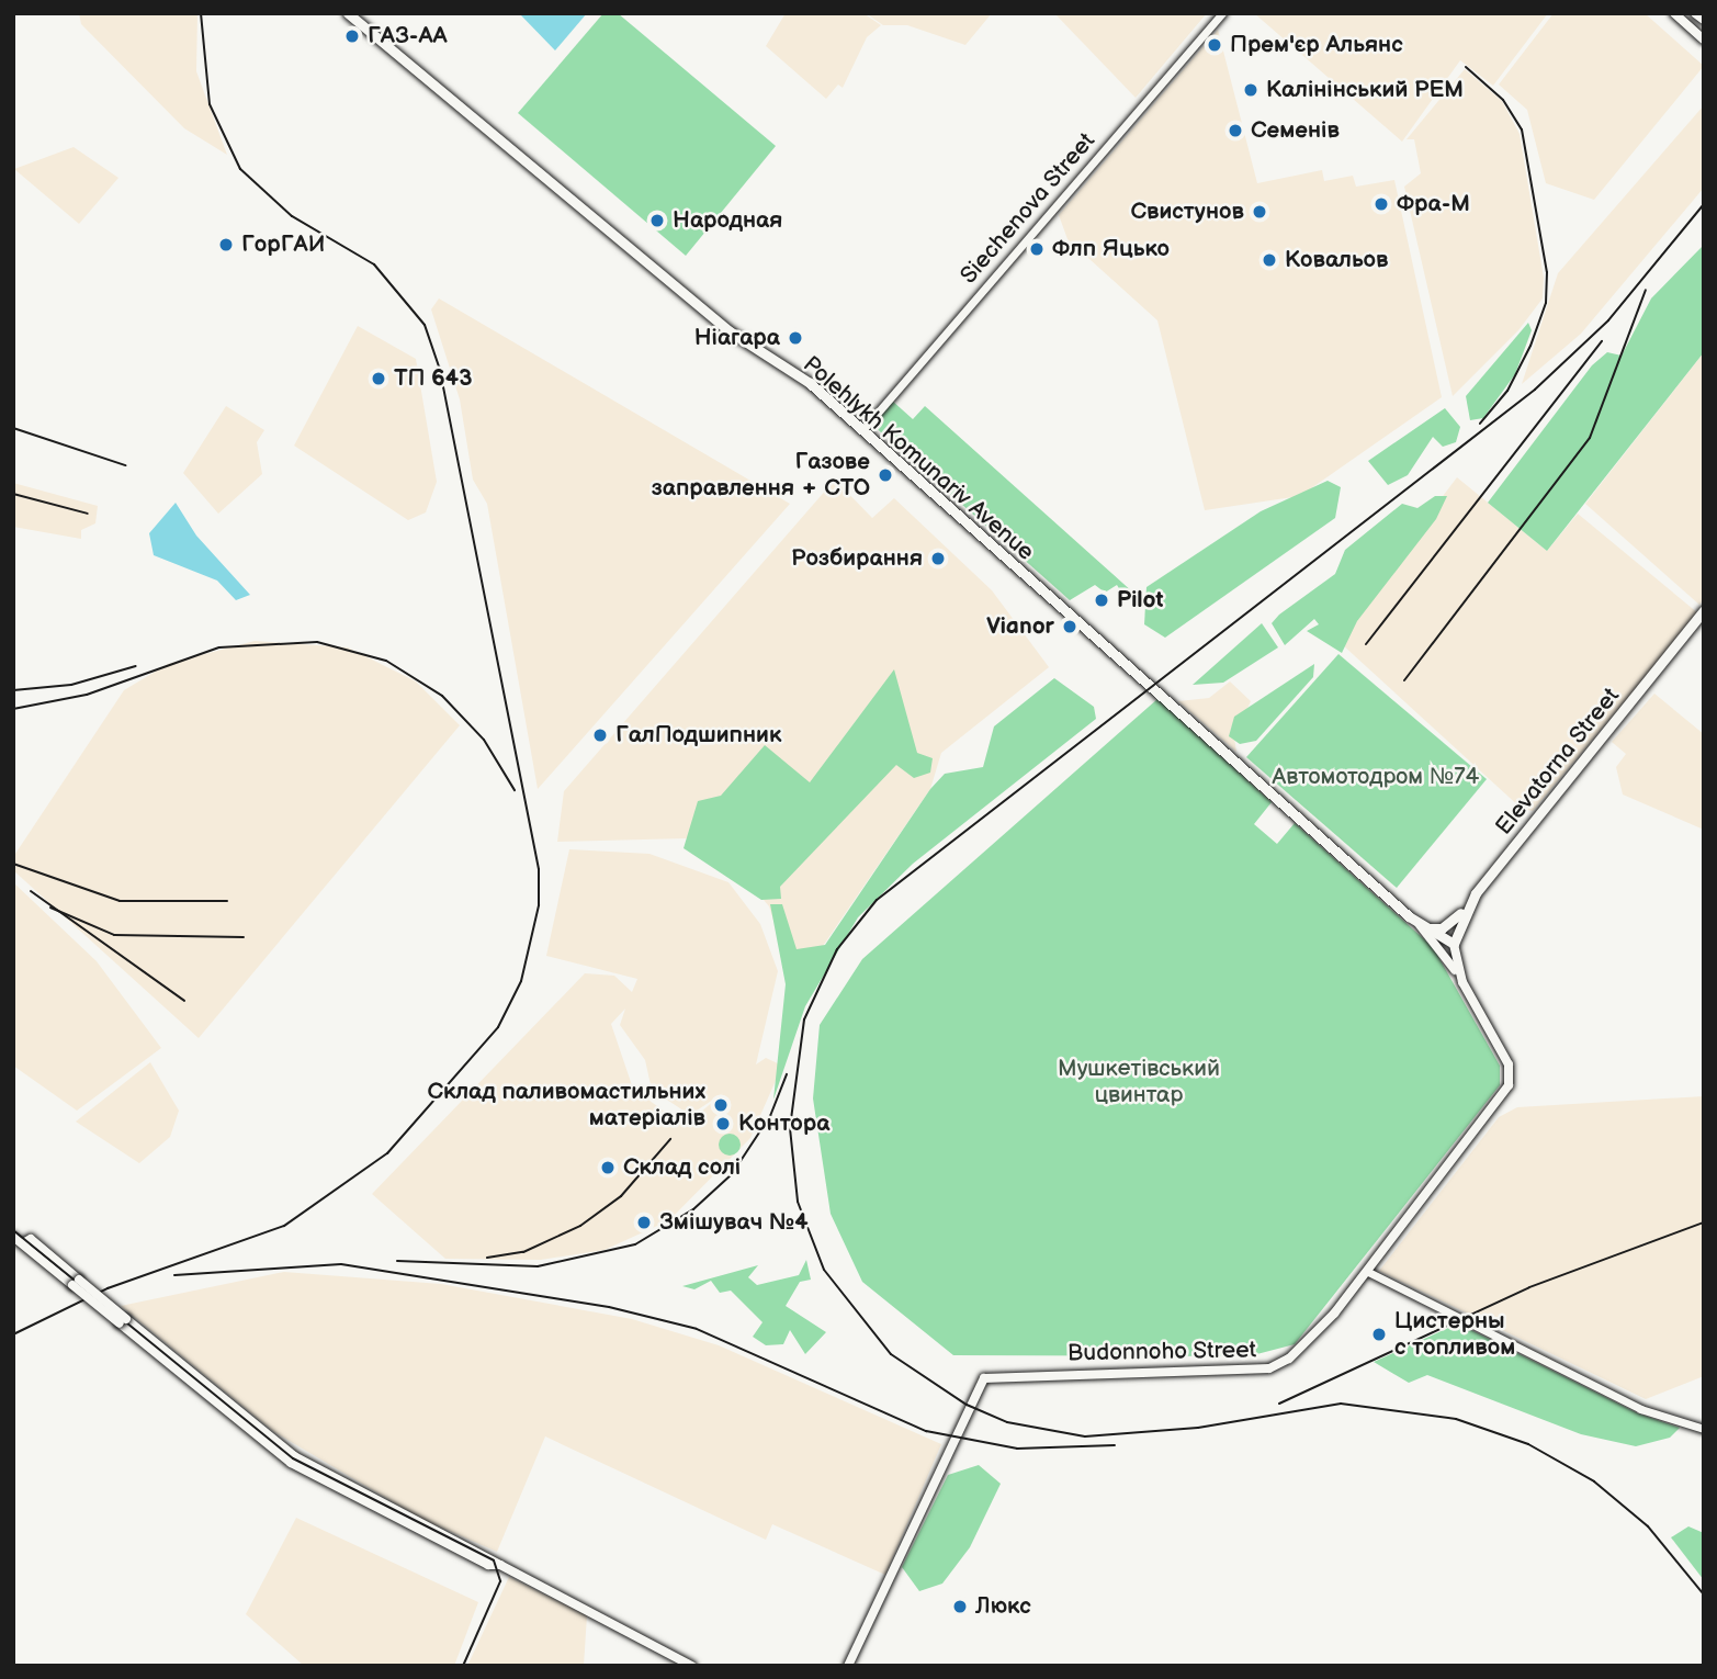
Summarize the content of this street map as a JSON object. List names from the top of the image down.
{
  "streets": {
    "main road": ["Polehlykh Komunariv Avenue", "Elevatorna Street", "Budonnoho Street"],
    "street": ["Siechenova Street"]
  },
  "crossings": [
    ["Siechenova Street", "Polehlykh Komunariv Avenue"],
    ["Polehlykh Komunariv Avenue", "Elevatorna Street"],
    ["Polehlykh Komunariv Avenue", "Budonnoho Street"],
    ["Elevatorna Street", "Budonnoho Street"]
  ],
  "parks": ["Автомотодром №74", "Мушкетівський цвинтар"],
  "places": [
    "ГАЗ-АА",
    "Прем'єр Альянс",
    "Калінінський РЕМ",
    "Семенів",
    "Фра-М",
    "Свистунов",
    "Народная",
    "ГорГАИ",
    "Флп Яцько",
    "Ковальов",
    "Ніагара",
    "ТП 643",
    "Газове заправлення + СТО",
    "Розбирання",
    "Pilot",
    "Vianor",
    "ГалПодшипник",
    "Склад паливомастильних матеріалів",
    "Контора",
    "Склад солі",
    "Змішувач №4",
    "Цистерны с топливом",
    "Люкс"
  ]
}
